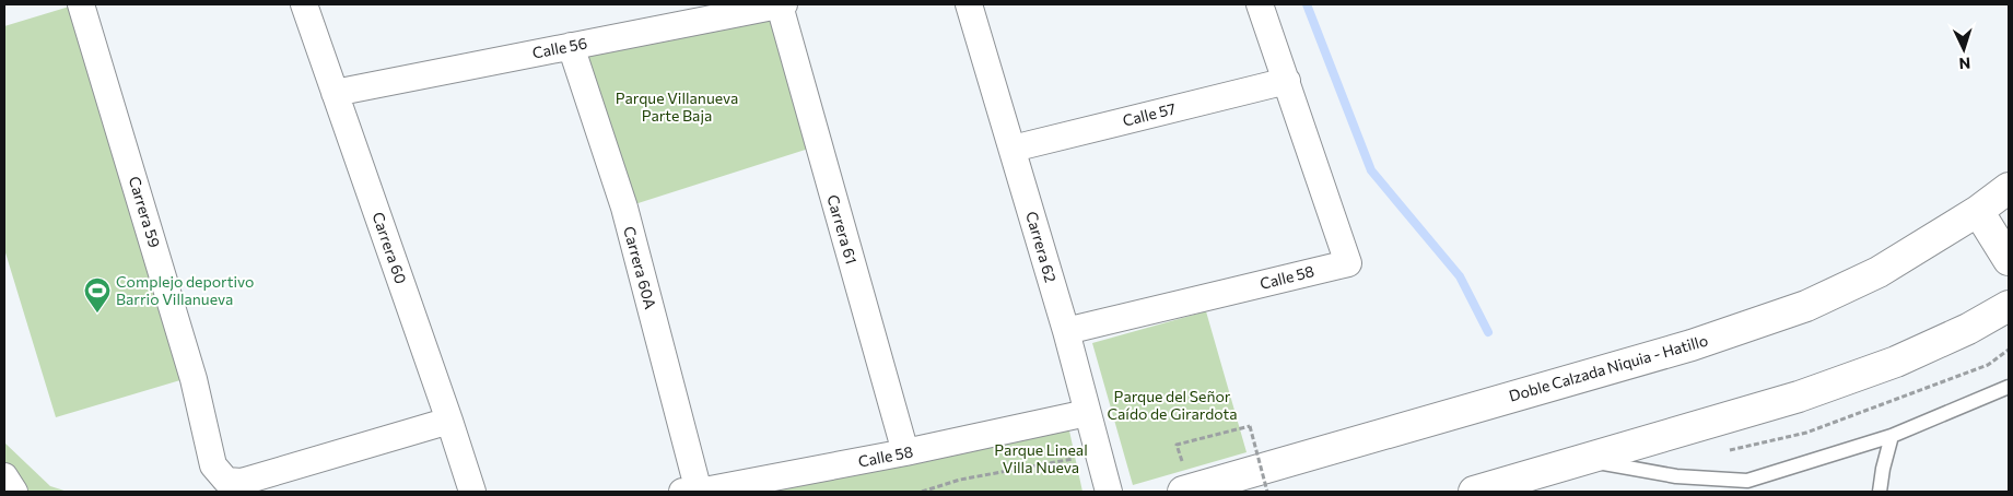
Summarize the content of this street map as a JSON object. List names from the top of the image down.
{
  "streets": {
    "highway": ["Doble Calzada Niquia - Hatillo"],
    "street": [
      "Calle 56",
      "Calle 57",
      "Carrera 59",
      "Carrera 61",
      "Carrera 62",
      "Carrera 60",
      "Carrera 60A",
      "Calle 58"
    ]
  },
  "crossings": [
    ["Calle 56", "Carrera 61"],
    ["Calle 56", "Carrera 60"],
    ["Calle 56", "Carrera 60A"],
    ["Calle 57", "Carrera 62"],
    ["Calle 57", "Calle 58"],
    ["Carrera 59", "Carrera 60"],
    ["Carrera 61", "Calle 58"],
    ["Carrera 62", "Calle 58"],
    ["Carrera 60A", "Calle 58"]
  ],
  "parks": ["Parque Villanueva Parte Baja", "Parque del Señor Caído de Girardota", "Parque Lineal Villa Nueva"],
  "places": {
    "sports": ["Complejo deportivo Barrio Villanueva"]
  },
  "north": "bottom"
}
